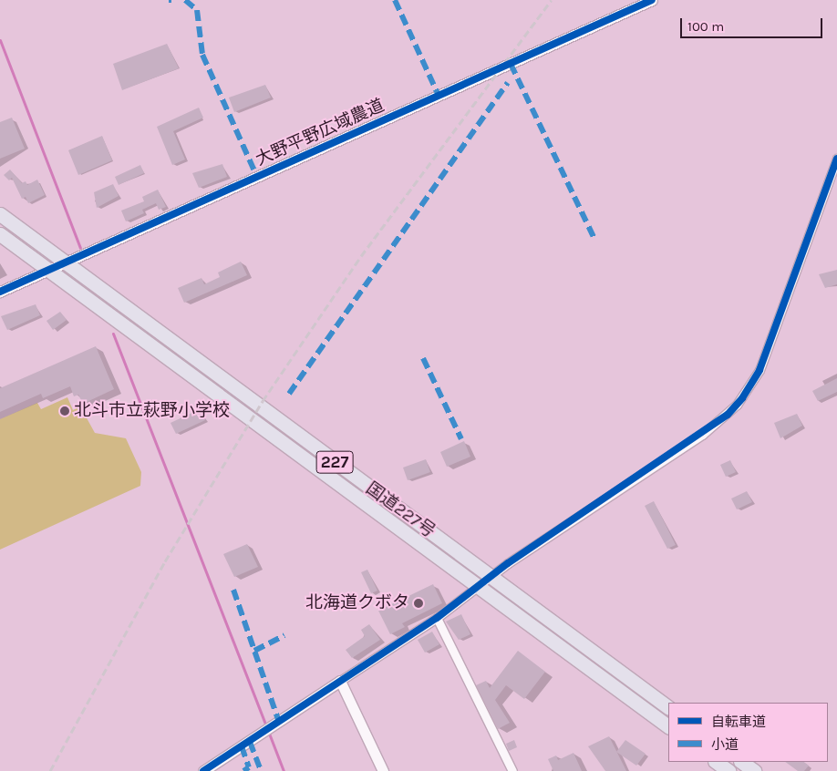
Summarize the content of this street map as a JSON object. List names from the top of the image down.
{
  "streets": {
    "highway": ["227", "国道227号"],
    "street": ["大野平野広域農道"]
  },
  "crossings": [
    ["大野平野広域農道", "国道227号"]
  ],
  "places": ["北斗市立萩野小学校", "北海道クボタ"],
  "legend": ["自転車道", "小道"],
  "scale_bar": "100 m"
}
